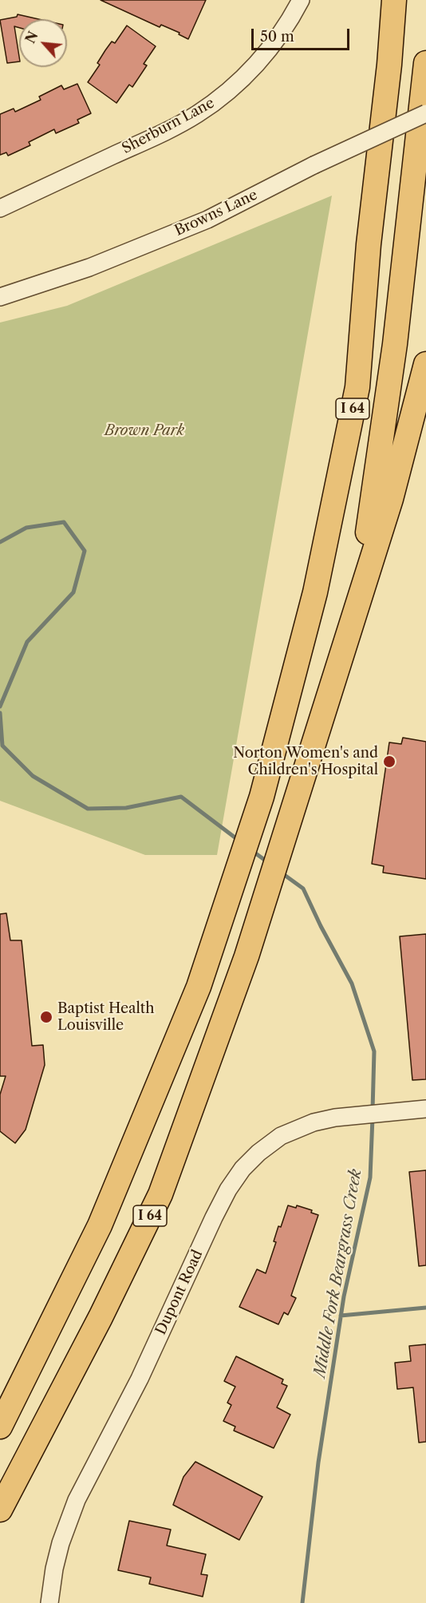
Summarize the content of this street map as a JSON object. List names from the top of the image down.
{
  "streets": {
    "highway": ["I 64"],
    "street": ["Sherburn Lane", "Browns Lane", "Dupont Road"]
  },
  "water": ["Middle Fork Beargrass Creek"],
  "parks": ["Brown Park"],
  "places": ["Norton Women's and Children's Hospital", "Baptist Health Louisville"],
  "scale_bar": "50 m",
  "north": "top left"
}
